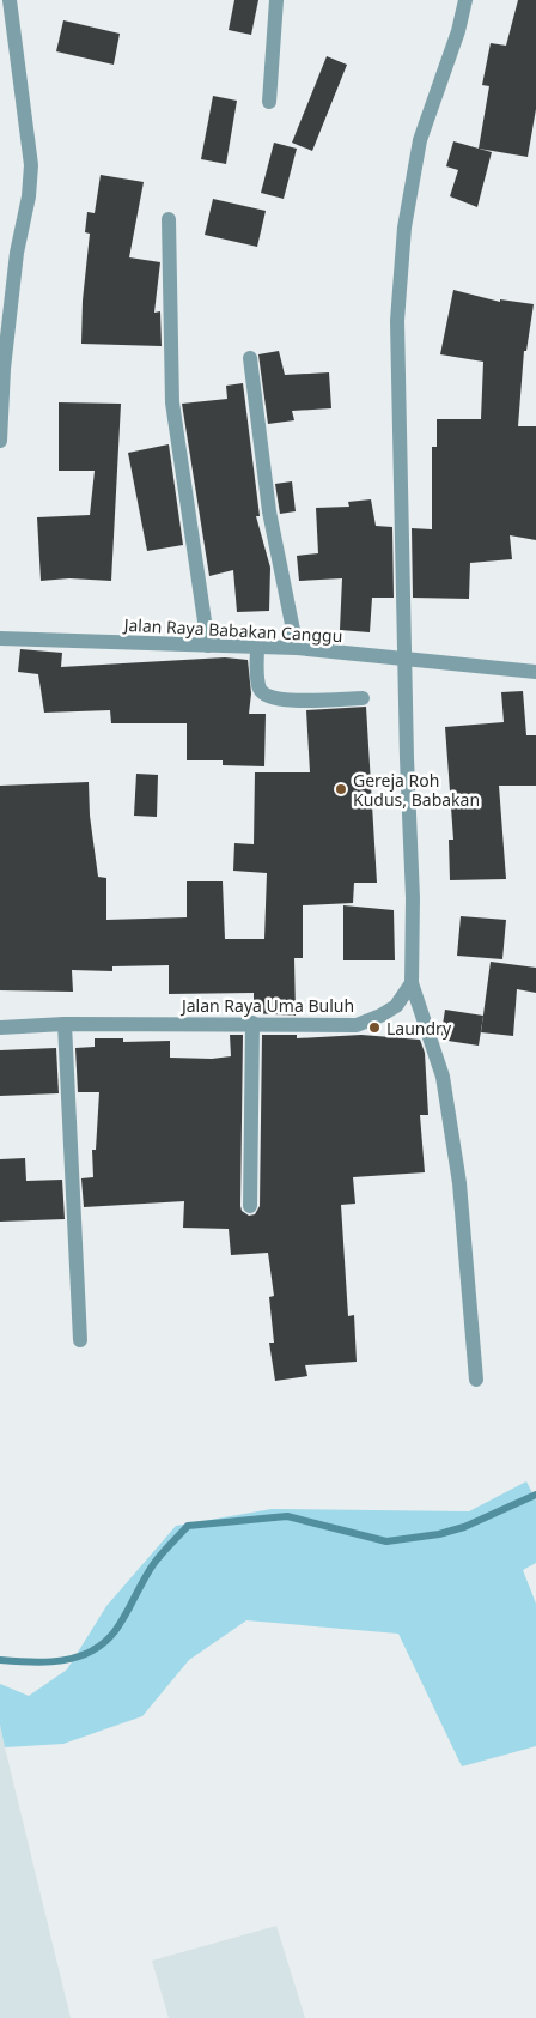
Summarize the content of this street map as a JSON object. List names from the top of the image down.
{
  "streets": {
    "street": ["Jalan Raya Babakan Canggu", "Jalan Raya Uma Buluh"]
  },
  "places": ["Gereja Roh Kudus, Babakan", "Laundry"]
}
